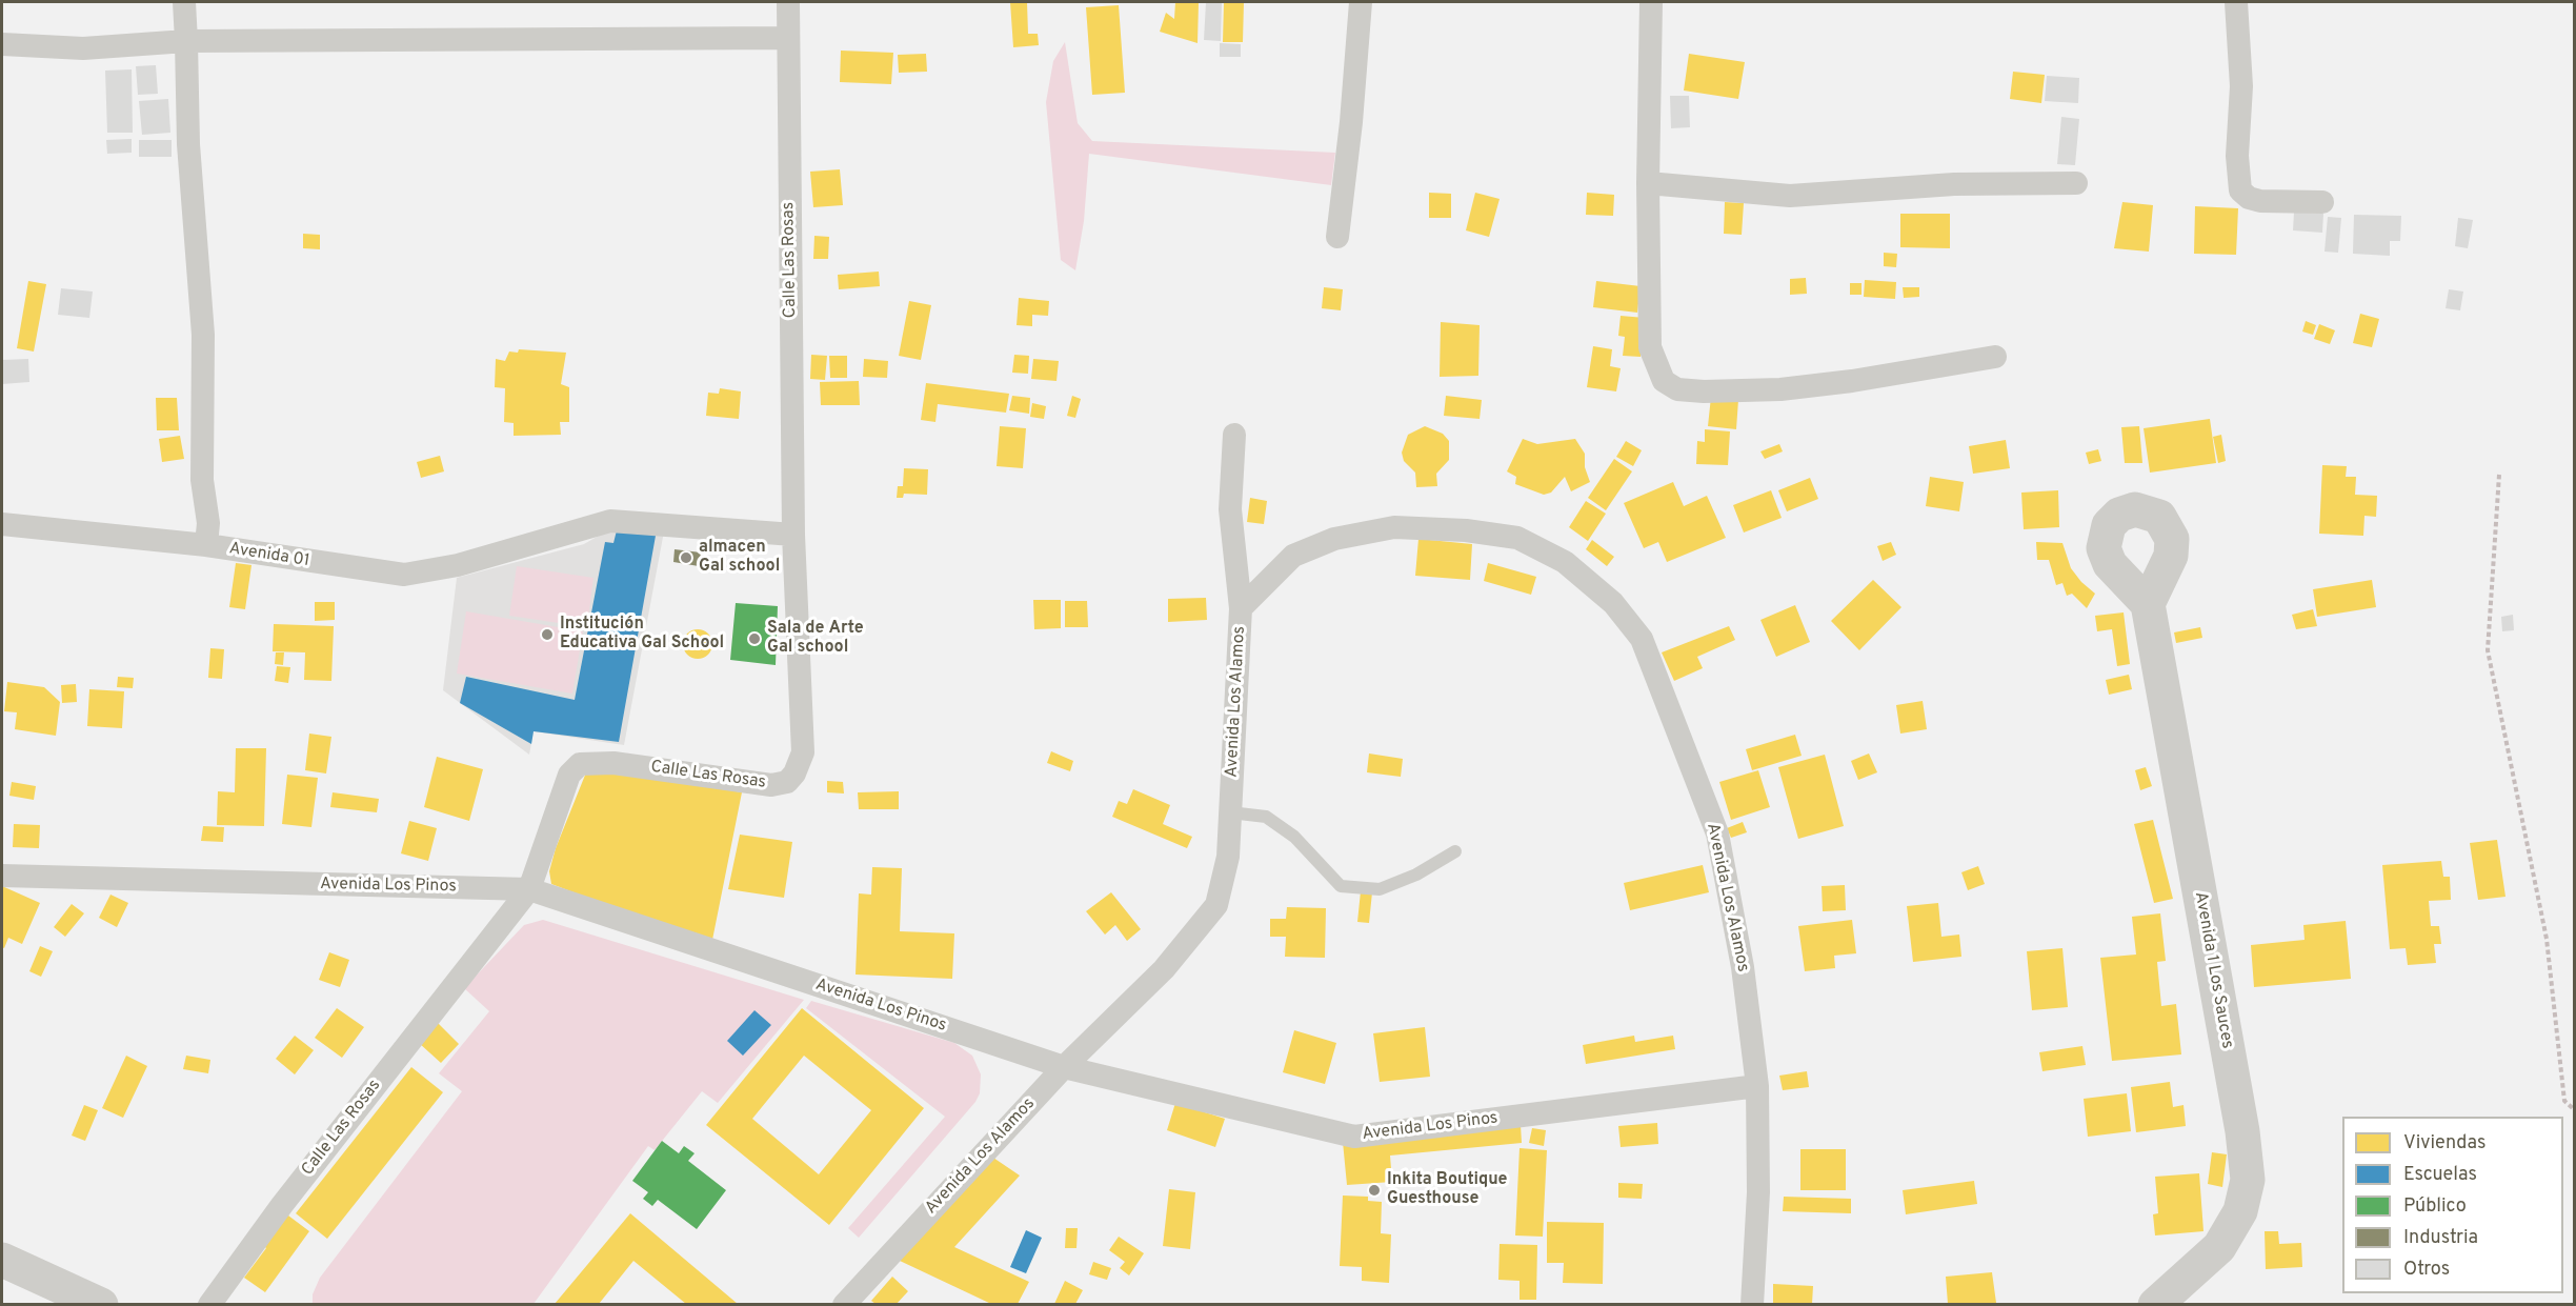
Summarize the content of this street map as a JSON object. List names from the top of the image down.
{
  "streets": {
    "street": [
      "Calle Las Rosas",
      "Avenida 01",
      "Avenida Los Alamos",
      "Avenida Los Pinos",
      "Avenida 1 Los Sauces"
    ]
  },
  "crossings": [
    ["Calle Las Rosas", "Avenida 01"],
    ["Calle Las Rosas", "Avenida Los Pinos"],
    ["Avenida Los Alamos", "Avenida Los Pinos"]
  ],
  "places": [
    "almacen Gal school",
    "Institución Educativa Gal School",
    "Sala de Arte Gal school",
    "Inkita Boutique Guesthouse"
  ],
  "legend": [
    "Viviendas",
    "Escuelas",
    "Público",
    "Industria",
    "Otros"
  ]
}
